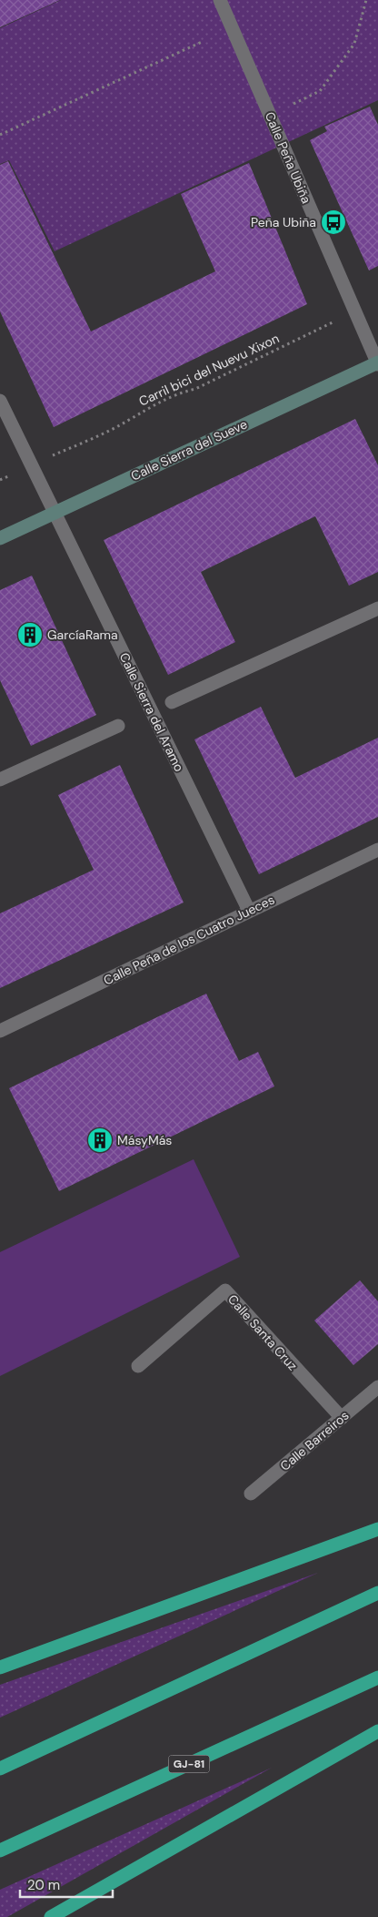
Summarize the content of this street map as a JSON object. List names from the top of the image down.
{
  "streets": {
    "highway": ["GJ-81"],
    "street": [
      "Calle Peña Ubiña",
      "Calle Sierra del Sueve",
      "Calle Sierra del Aramo",
      "Calle Peña de los Cuatro Jueces",
      "Calle Santa Cruz",
      "Calle Barreiros"
    ],
    "path": ["Carril bici del Nuevu Xixon"]
  },
  "crossings": [
    ["Calle Peña Ubiña", "Carril bici del Nuevu Xixon"],
    ["Calle Peña Ubiña", "Calle Sierra del Sueve"],
    ["Carril bici del Nuevu Xixon", "Calle Sierra del Aramo"],
    ["Calle Sierra del Sueve", "Calle Sierra del Aramo"],
    ["Calle Sierra del Aramo", "Calle Peña de los Cuatro Jueces"],
    ["Calle Santa Cruz", "Calle Barreiros"]
  ],
  "places": {
    "bus stop": ["Peña Ubiña"],
    "building": ["GarcíaRama", "MásyMás"]
  },
  "scale_bar": "20 m"
}
